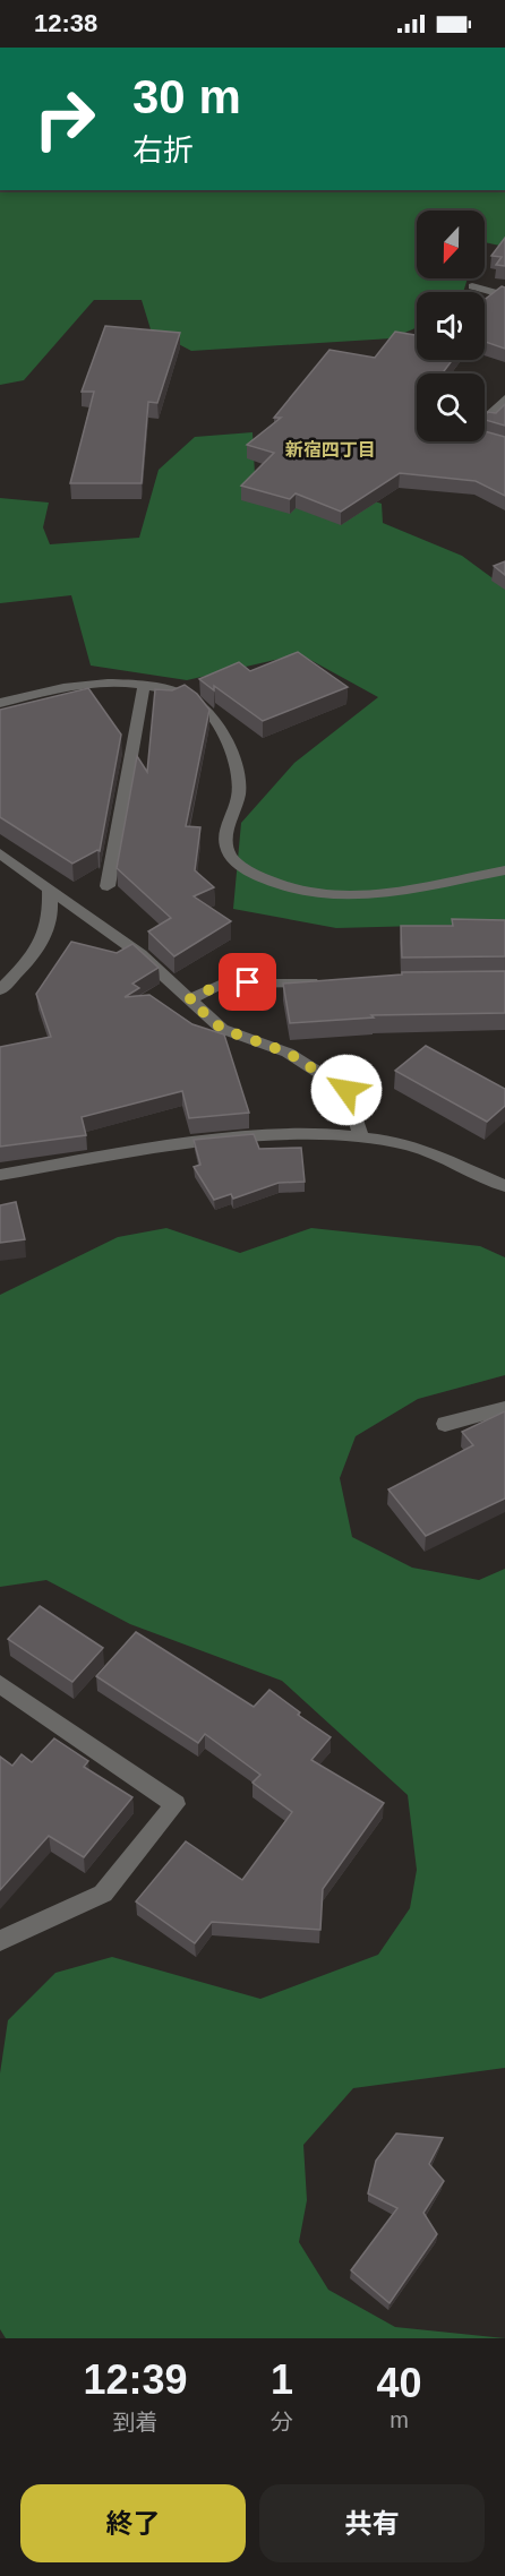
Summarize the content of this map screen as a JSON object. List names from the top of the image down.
{
  "districts": ["新宿四丁目"],
  "north": "bottom",
  "page": {
    "status": "12:38",
    "turn": ["30 m", "右折"],
    "eta": [
      "12:39",
      "到着",
      "1",
      "分",
      "40",
      "m"
    ],
    "buttons": ["終了", "共有"]
  }
}
